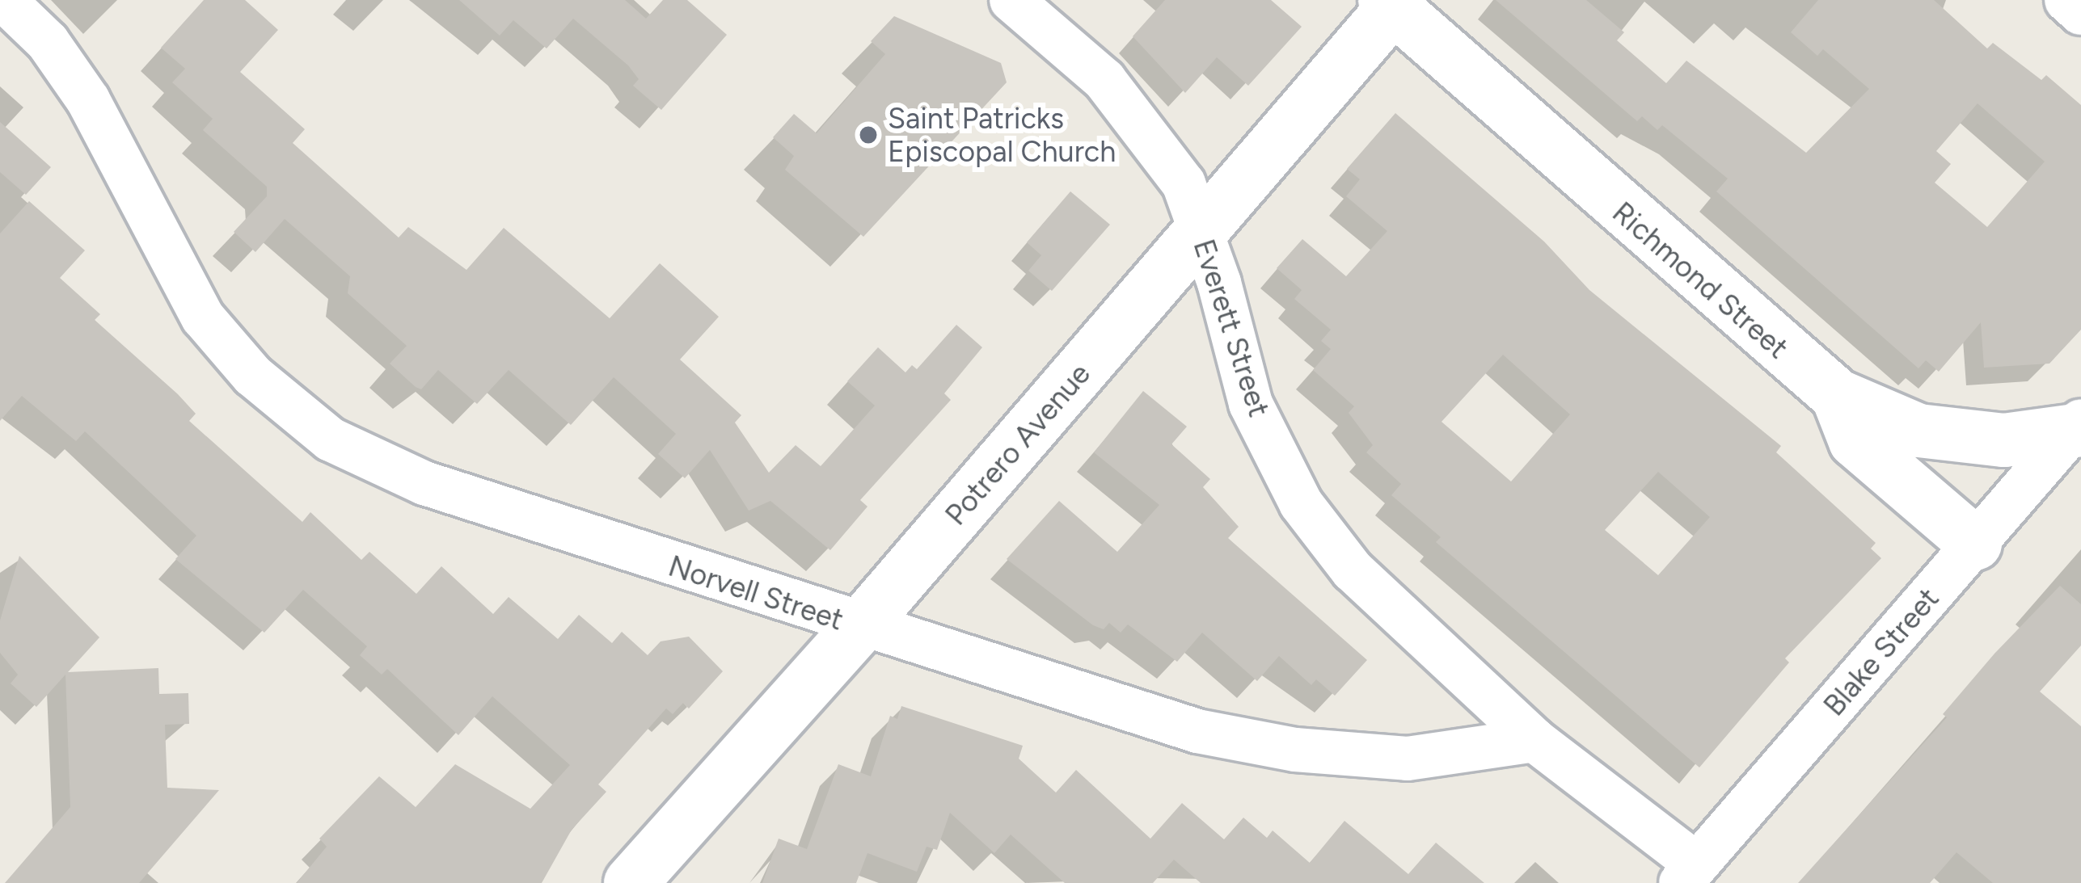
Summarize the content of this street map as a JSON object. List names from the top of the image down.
{
  "streets": {
    "street": [
      "Richmond Street",
      "Everett Street",
      "Potrero Avenue",
      "Norvell Street",
      "Blake Street"
    ]
  },
  "crossings": [
    ["Richmond Street", "Potrero Avenue"],
    ["Richmond Street", "Blake Street"],
    ["Everett Street", "Potrero Avenue"],
    ["Everett Street", "Norvell Street"],
    ["Potrero Avenue", "Norvell Street"]
  ],
  "places": ["Saint Patricks Episcopal Church"]
}
